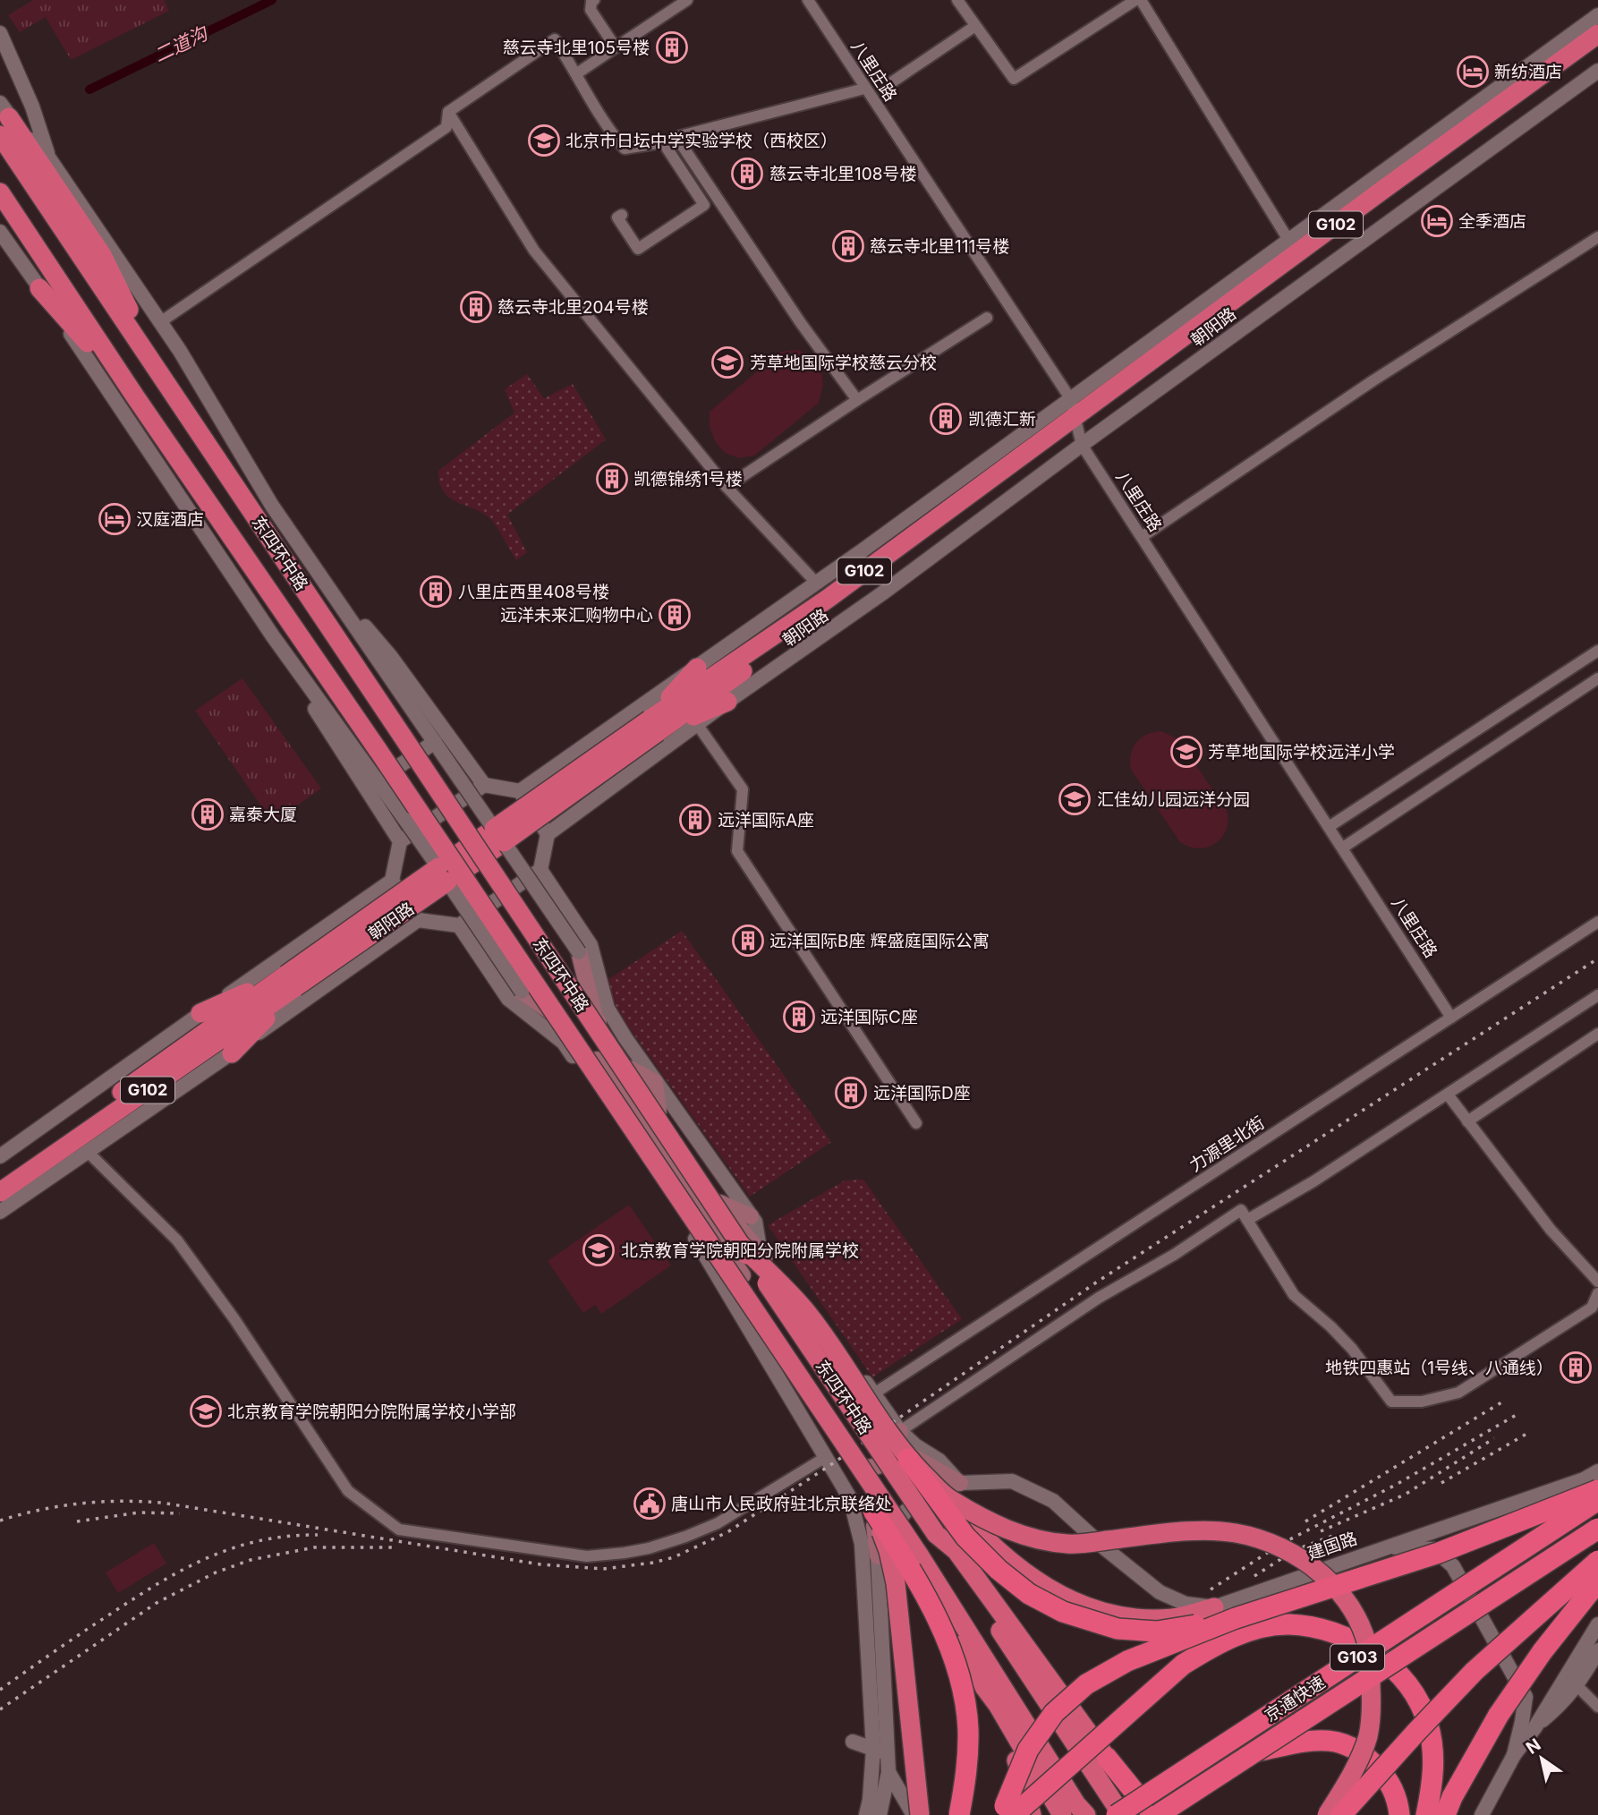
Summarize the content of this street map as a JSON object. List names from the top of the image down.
{
  "streets": {
    "highway": [
      "G102",
      "朝阳路",
      "东四环中路",
      "G103",
      "京通快速"
    ],
    "street": ["八里庄路", "力源里北街", "建国路"]
  },
  "crossings": [
    ["八里庄路", "朝阳路"],
    ["八里庄路", "力源里北街"],
    ["朝阳路", "东四环中路"],
    ["东四环中路", "力源里北街"],
    ["东四环中路", "建国路"]
  ],
  "water": ["二道沟"],
  "places": {
    "building": [
      "慈云寺北里105号楼",
      "慈云寺北里108号楼",
      "慈云寺北里111号楼",
      "慈云寺北里204号楼",
      "凯德汇新",
      "凯德锦绣1号楼",
      "八里庄西里408号楼",
      "远洋未来汇购物中心",
      "嘉泰大厦",
      "远洋国际A座",
      "远洋国际B座 辉盛庭国际公寓",
      "远洋国际C座",
      "远洋国际D座",
      "地铁四惠站（1号线、八通线）"
    ],
    "hotel": ["新纺酒店", "全季酒店", "汉庭酒店"],
    "school or university": [
      "北京市日坛中学实验学校（西校区）",
      "芳草地国际学校慈云分校",
      "芳草地国际学校远洋小学",
      "汇佳幼儿园远洋分园",
      "北京教育学院朝阳分院附属学校",
      "北京教育学院朝阳分院附属学校小学部"
    ],
    "public building": ["唐山市人民政府驻北京联络处"]
  },
  "north": "top left"
}
